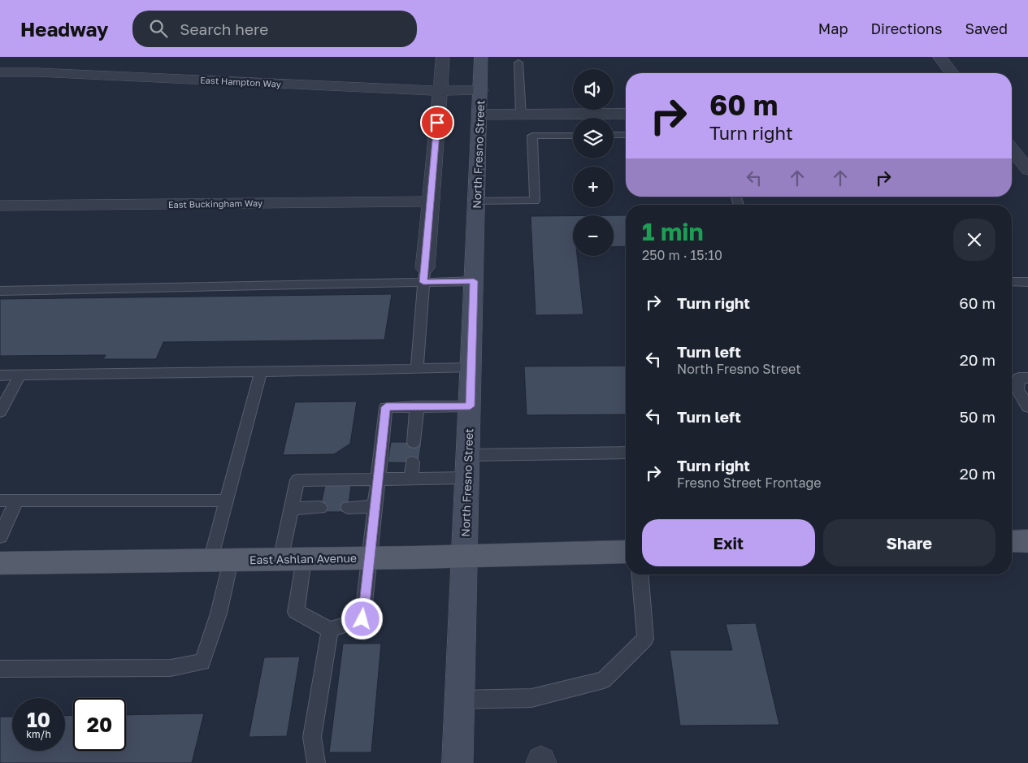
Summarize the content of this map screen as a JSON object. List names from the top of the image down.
{
  "streets": {
    "main road": ["North Fresno Street", "East Ashlan Avenue"],
    "street": ["East Hampton Way", "East Buckingham Way"]
  },
  "crossings": [
    ["East Hampton Way", "North Fresno Street"],
    ["North Fresno Street", "East Ashlan Avenue"]
  ],
  "page": {
    "header": "Headway",
    "search": "Search here",
    "nav": ["Map", "Directions", "Saved"],
    "map_buttons": ["+", "−"],
    "turn": ["60 m", "Turn right"],
    "heading": ["1 min", "250 m · 15:10"],
    "list": [
      {
        "name": "Turn right",
        "value": "60 m"
      },
      {
        "name": "Turn left",
        "note": "North Fresno Street",
        "value": "20 m"
      },
      {
        "name": "Turn left",
        "value": "50 m"
      },
      {
        "name": "Turn right",
        "note": "Fresno Street Frontage",
        "value": "20 m"
      }
    ],
    "buttons": ["Exit", "Share"],
    "speed": "10 km/h",
    "limit": "20"
  }
}
